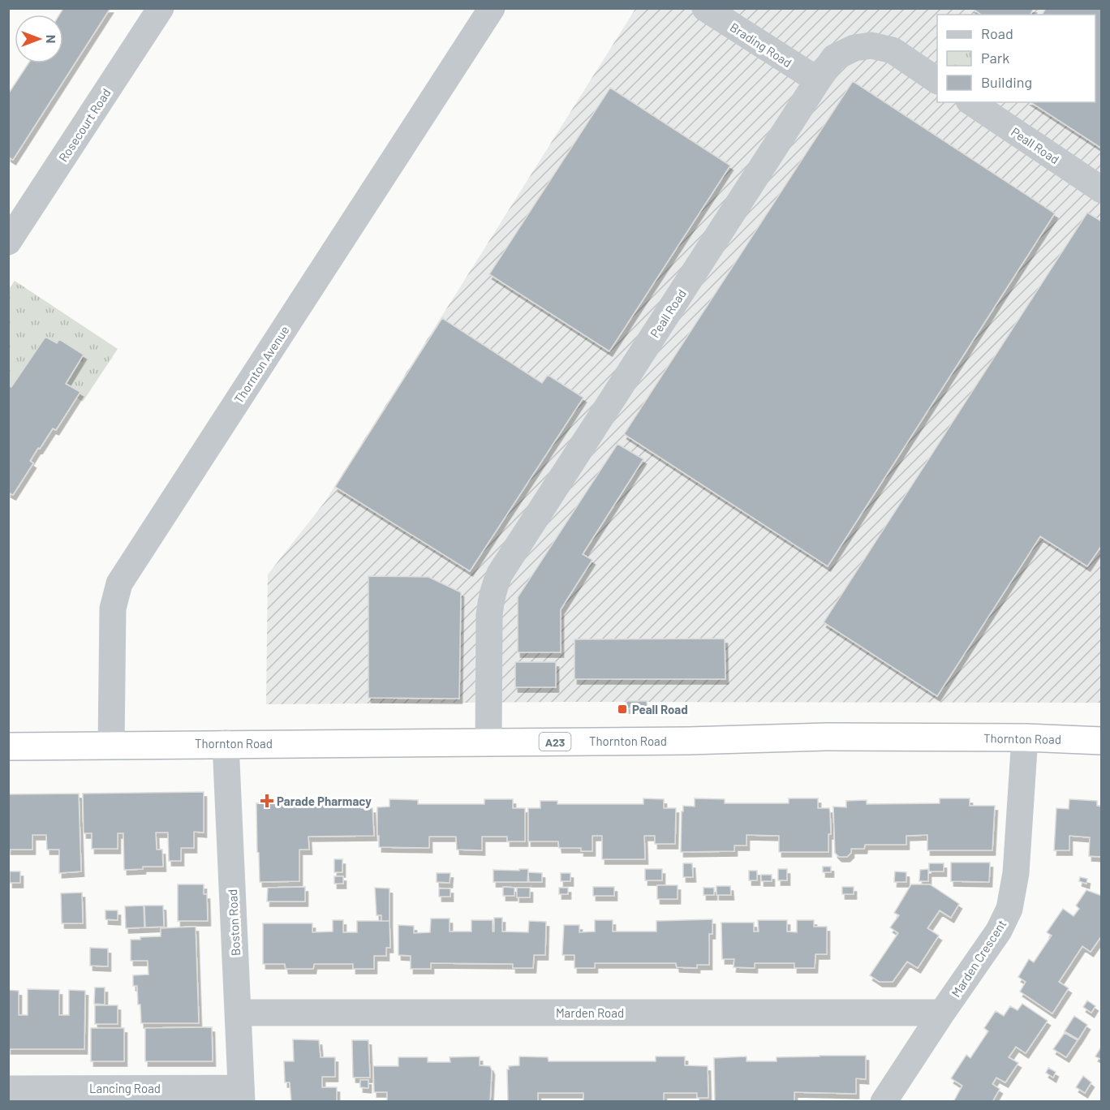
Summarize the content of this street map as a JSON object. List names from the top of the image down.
{
  "streets": {
    "highway": ["Thornton Road", "A23"],
    "street": [
      "Brading Road",
      "Rosecourt Road",
      "Peall Road",
      "Thornton Avenue",
      "Boston Road",
      "Marden Crescent",
      "Marden Road",
      "Lancing Road"
    ]
  },
  "crossings": [
    ["Brading Road", "Peall Road"],
    ["Peall Road", "Thornton Road"],
    ["Thornton Avenue", "Thornton Road"],
    ["Thornton Road", "Boston Road"],
    ["Thornton Road", "Marden Crescent"],
    ["Boston Road", "Marden Road"],
    ["Boston Road", "Lancing Road"],
    ["Marden Crescent", "Marden Road"]
  ],
  "places": {
    "transit": ["Peall Road"],
    "health": ["Parade Pharmacy"]
  },
  "legend": ["Road", "Park", "Building"],
  "north": "right"
}
